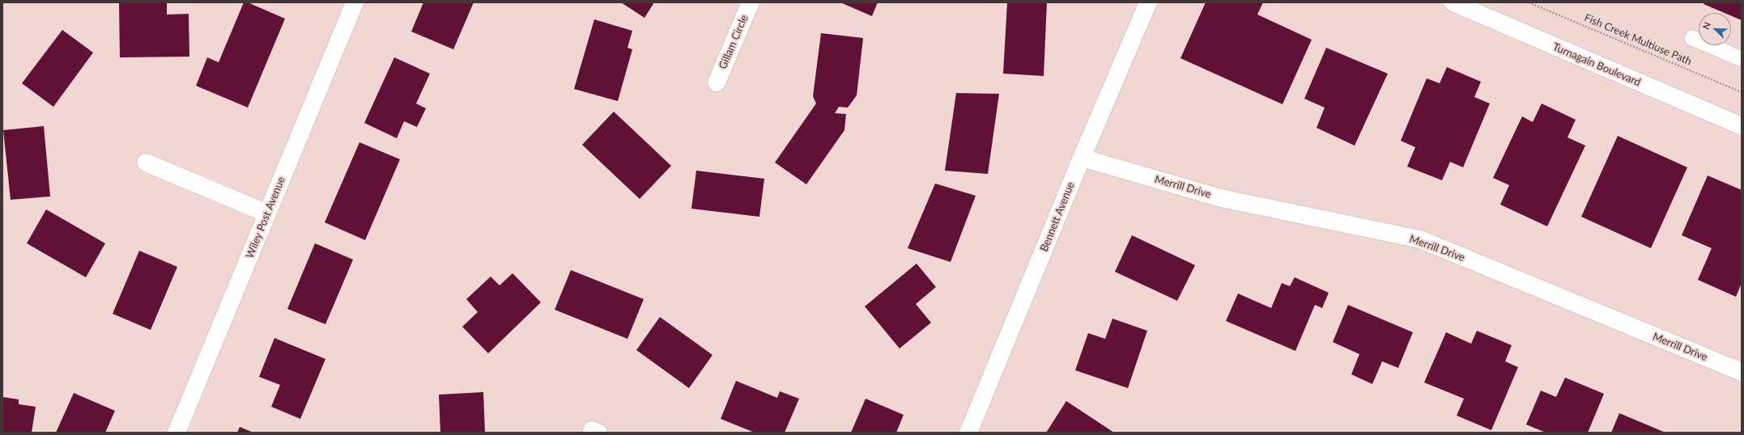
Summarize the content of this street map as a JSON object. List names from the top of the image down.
{
  "streets": {
    "street": [
      "Gillam Circle",
      "Turnagain Boulevard",
      "Merrill Drive",
      "Bennett Avenue",
      "Wiley Post Avenue"
    ],
    "path": ["Fish Creek Multiuse Path"]
  },
  "crossings": [
    ["Merrill Drive", "Bennett Avenue"]
  ],
  "north": "top left"
}
